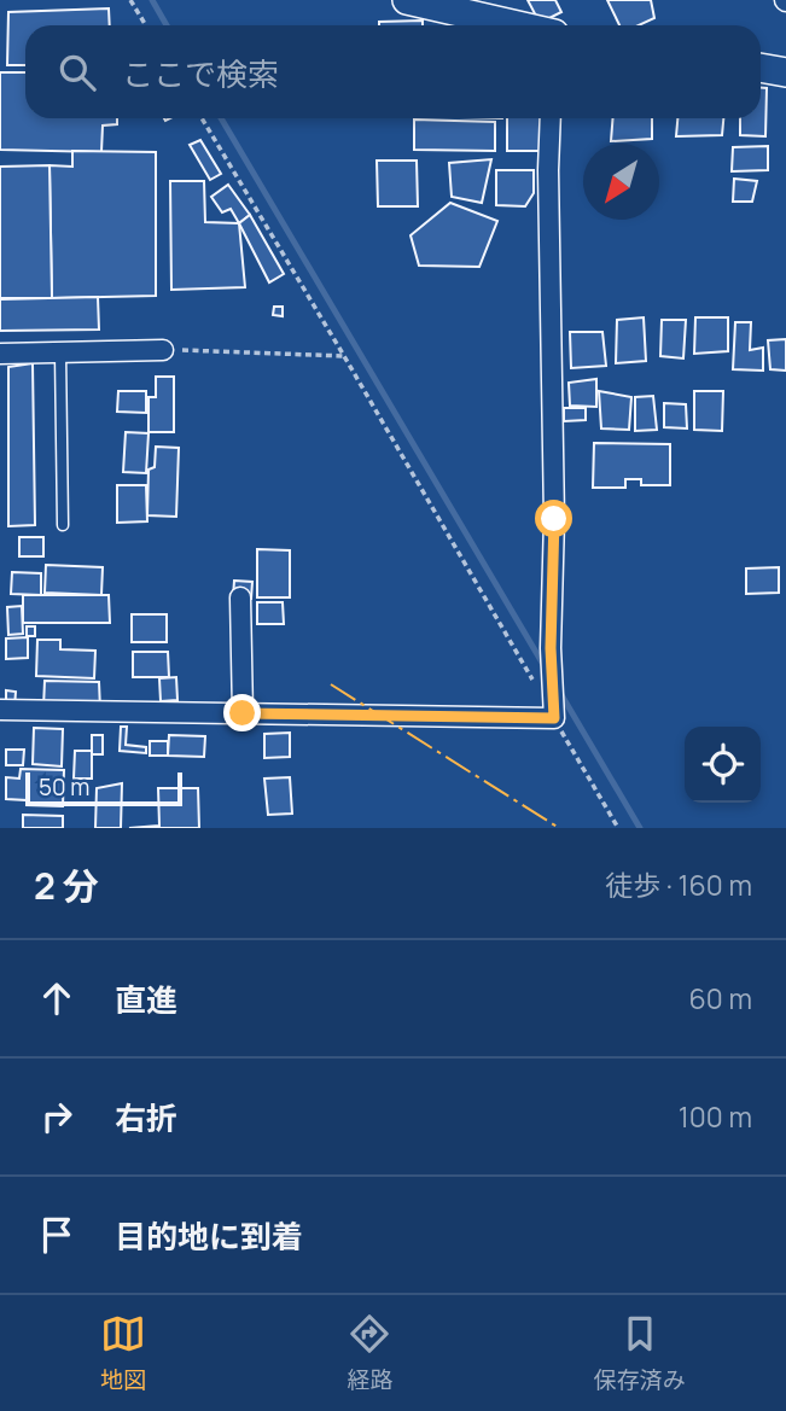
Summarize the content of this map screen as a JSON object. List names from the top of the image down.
{
  "scale_bar": "50 m",
  "north": "bottom left",
  "page": {
    "search": "ここで検索",
    "scale": "50 m",
    "heading": ["2 分", "徒歩 · 160 m"],
    "list": [
      ["直進", "60 m"],
      ["右折", "100 m"],
      "目的地に到着"
    ],
    "nav": ["地図", "経路", "保存済み"]
  }
}
